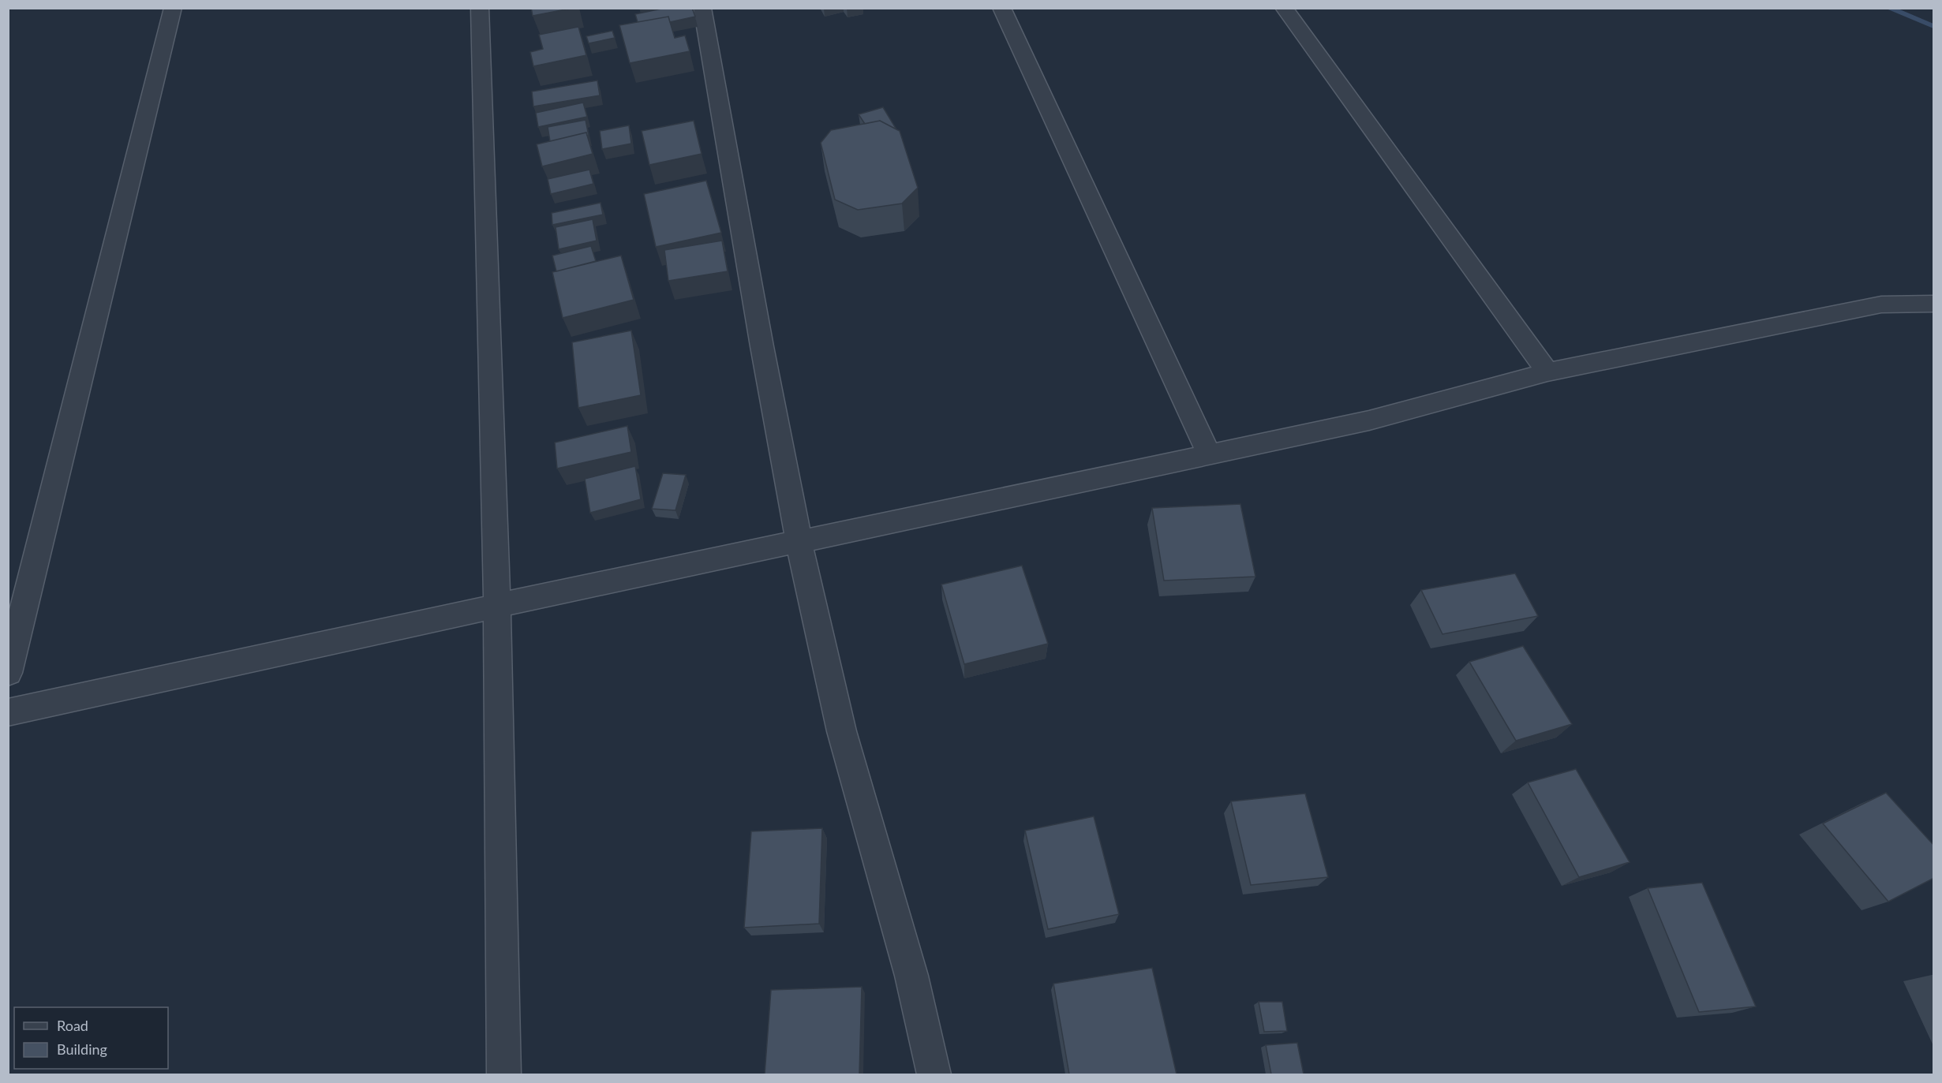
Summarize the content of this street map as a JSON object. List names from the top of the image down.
{
  "legend": ["Road", "Building"]
}
